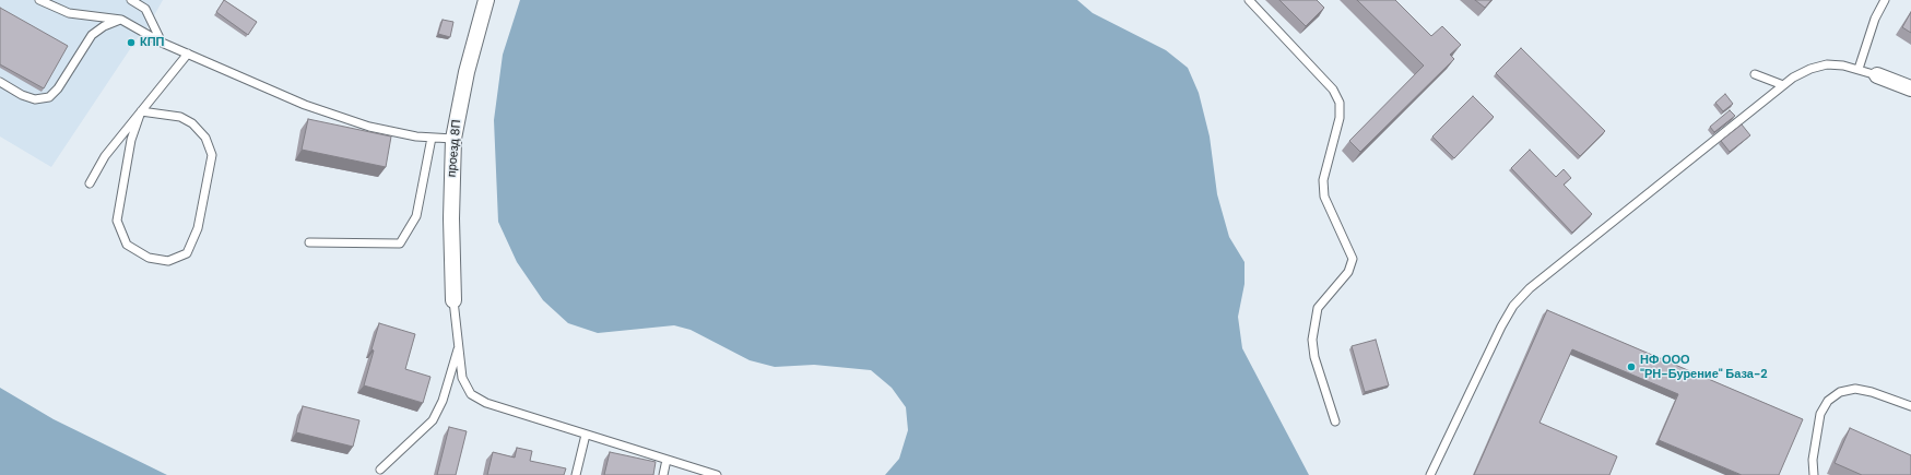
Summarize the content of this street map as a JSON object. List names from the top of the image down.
{
  "streets": {
    "street": ["проезд 8П"]
  },
  "places": ["КПП", "НФ ООО \"РН-Бурение\" База-2"]
}
